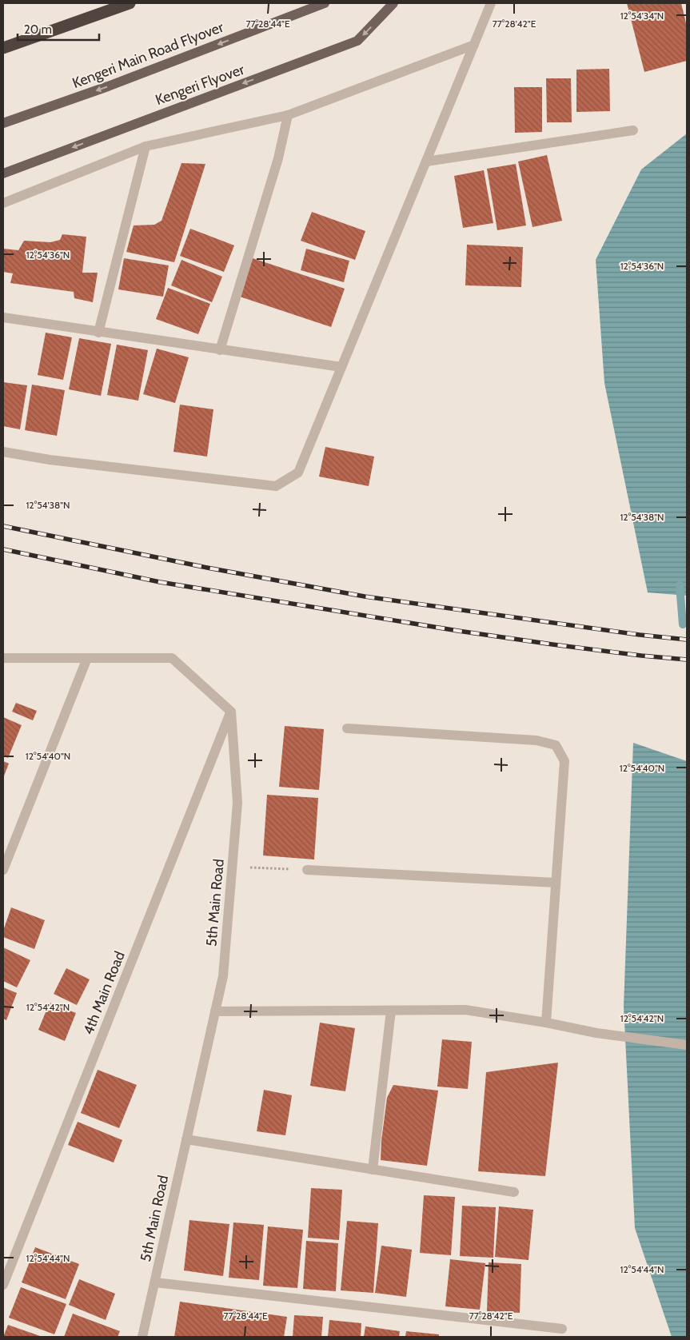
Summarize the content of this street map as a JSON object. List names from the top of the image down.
{
  "streets": {
    "main road": ["Kengeri Main Road Flyover", "Kengeri Flyover"],
    "street": ["5th Main Road", "4th Main Road"]
  },
  "crossings": [
    ["5th Main Road", "4th Main Road"]
  ],
  "one_way": ["Kengeri Main Road Flyover", "Kengeri Flyover"],
  "scale_bar": "20 m",
  "coordinates": [
    "12°54'34\"N",
    "77°28'44\"E",
    "77°28'42\"E",
    "12°54'36\"N",
    "12°54'38\"N",
    "12°54'40\"N",
    "12°54'42\"N",
    "12°54'44\"N"
  ]
}
